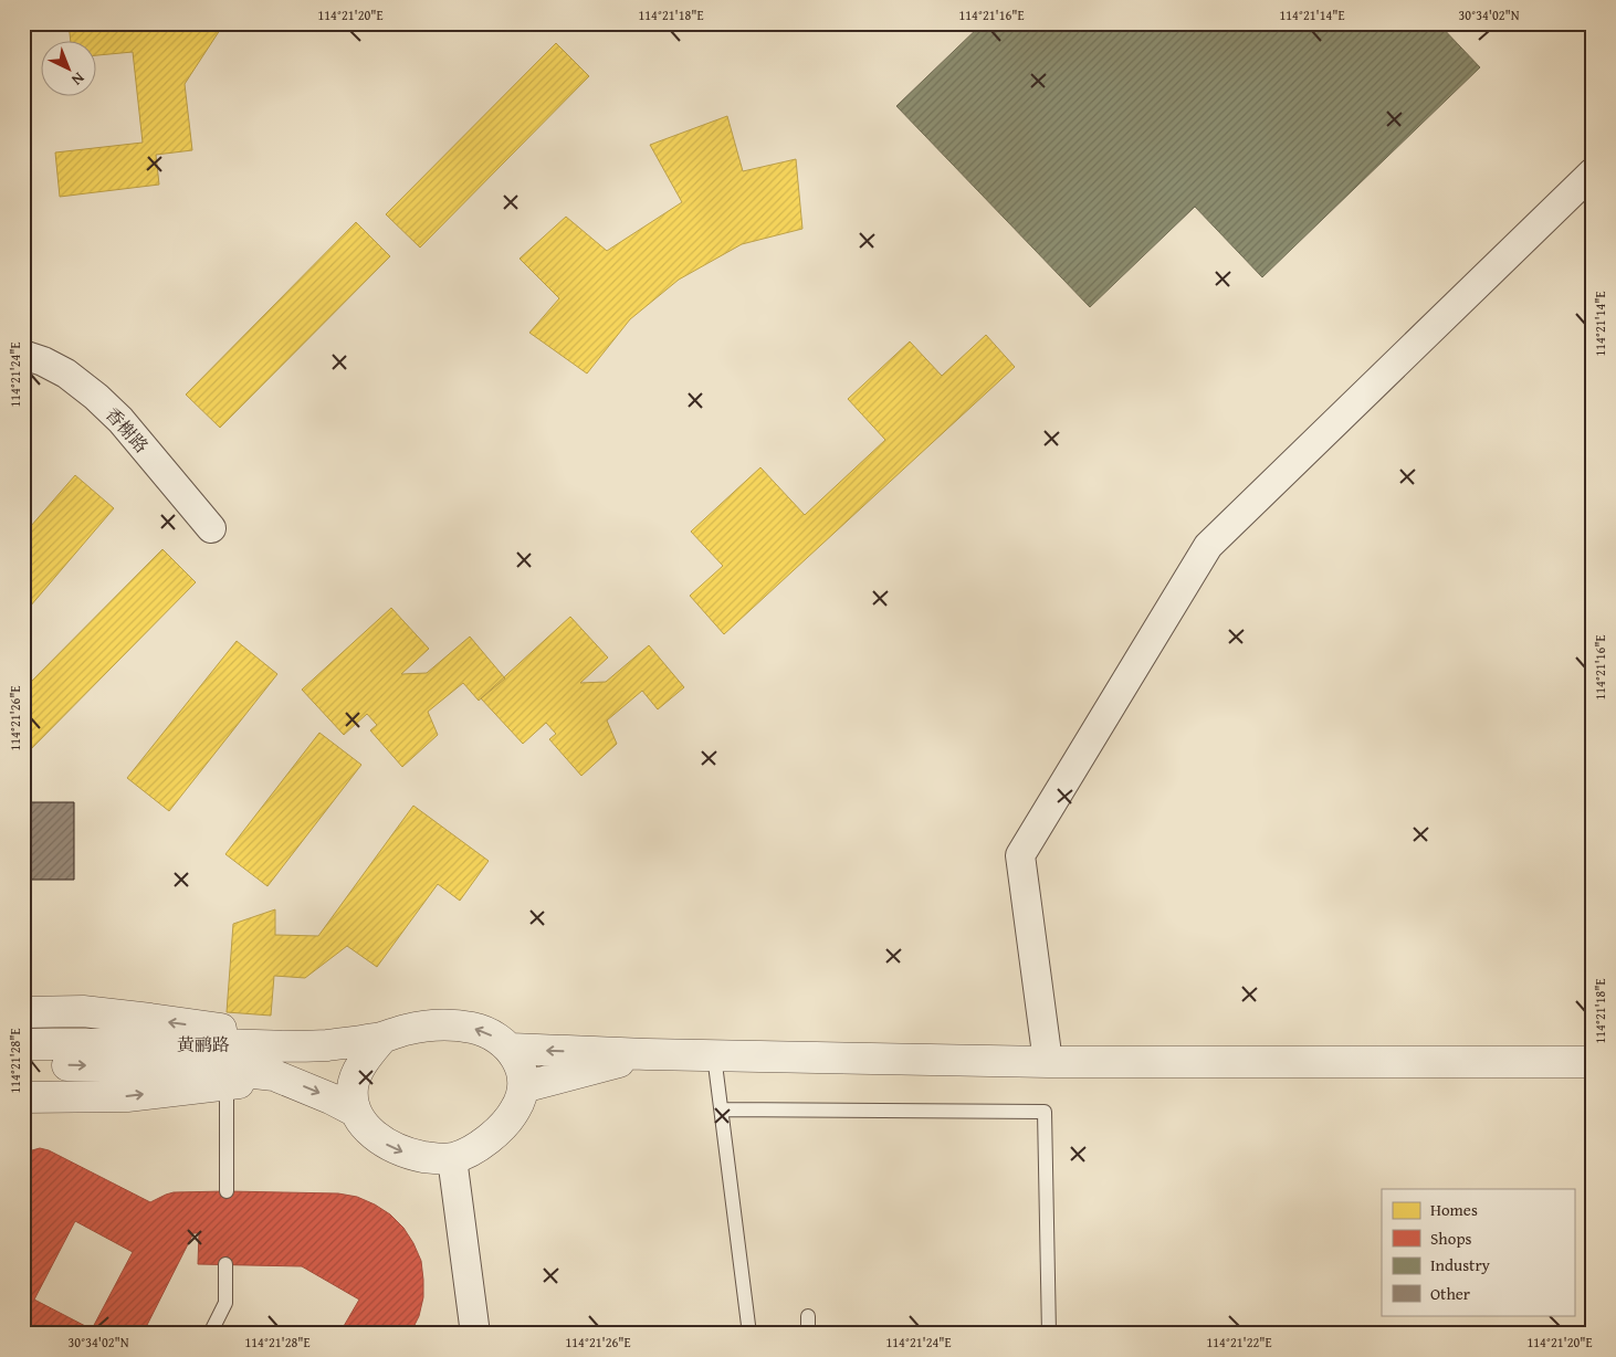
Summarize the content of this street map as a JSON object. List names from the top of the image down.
{
  "streets": {
    "street": ["香榭路", "黄鹂路"]
  },
  "legend": [
    "Homes",
    "Shops",
    "Industry",
    "Other"
  ],
  "north": "bottom right",
  "coordinates": [
    "114°21'20\"E",
    "114°21'18\"E",
    "114°21'16\"E",
    "114°21'14\"E",
    "30°34'02\"N",
    "114°21'24\"E",
    "114°21'26\"E",
    "114°21'28\"E",
    "114°21'22\"E"
  ]
}
